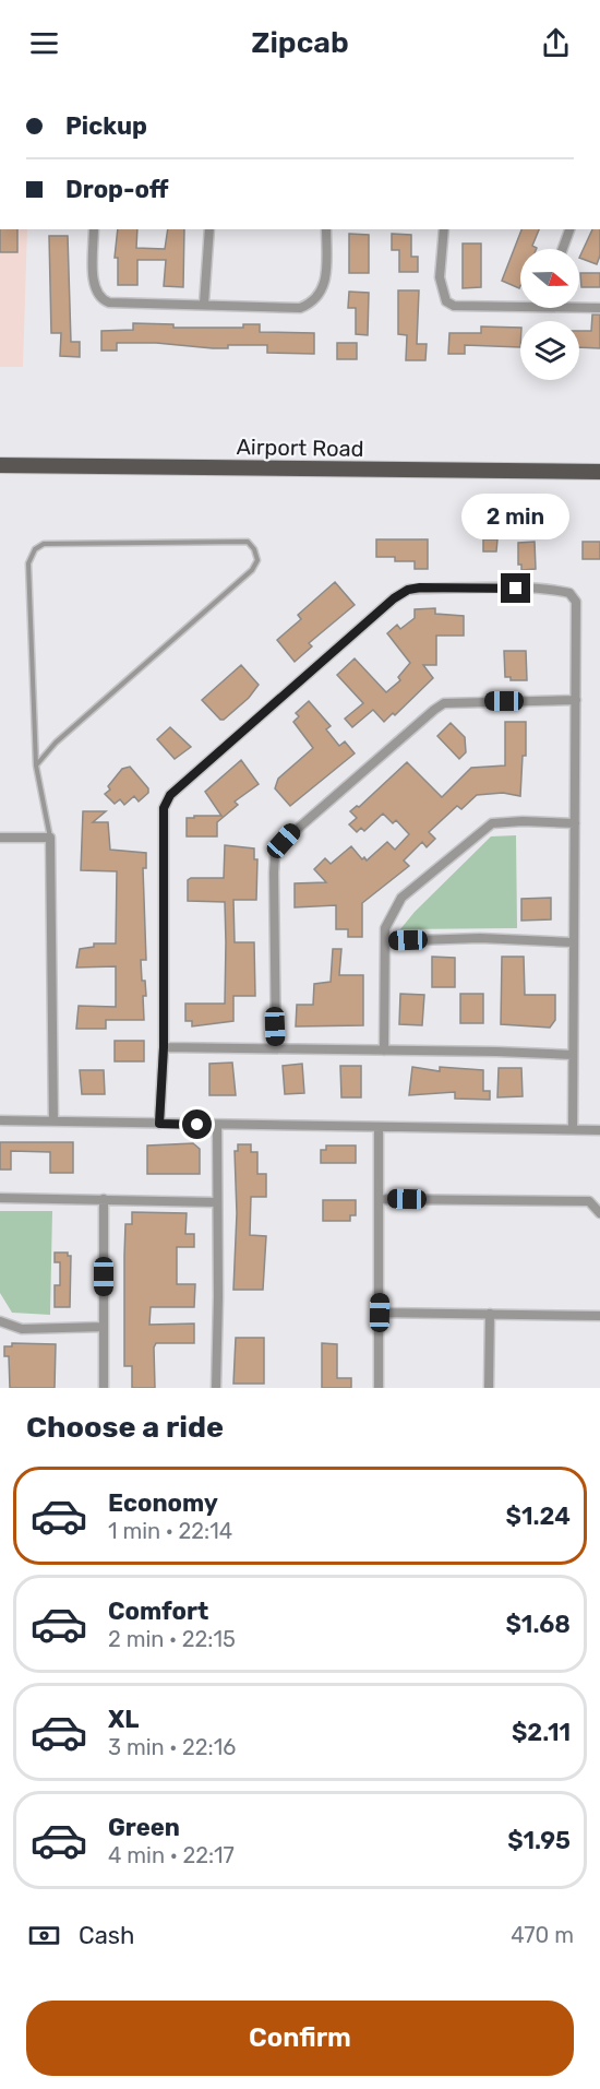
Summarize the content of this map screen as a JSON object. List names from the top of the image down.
{
  "streets": {
    "main road": ["Airport Road"]
  },
  "north": "right",
  "page": {
    "header": "Zipcab",
    "banner": ["Pickup", "Drop-off"],
    "bubble": "2 min",
    "heading": "Choose a ride",
    "list": [
      {
        "name": "Economy",
        "note": "1 min · 22:14",
        "value": "$1.24"
      },
      {
        "name": "Comfort",
        "note": "2 min · 22:15",
        "value": "$1.68"
      },
      {
        "name": "XL",
        "note": "3 min · 22:16",
        "value": "$2.11"
      },
      {
        "name": "Green",
        "note": "4 min · 22:17",
        "value": "$1.95"
      }
    ],
    "pay": ["Cash", "470 m"],
    "buttons": "Confirm"
  }
}
